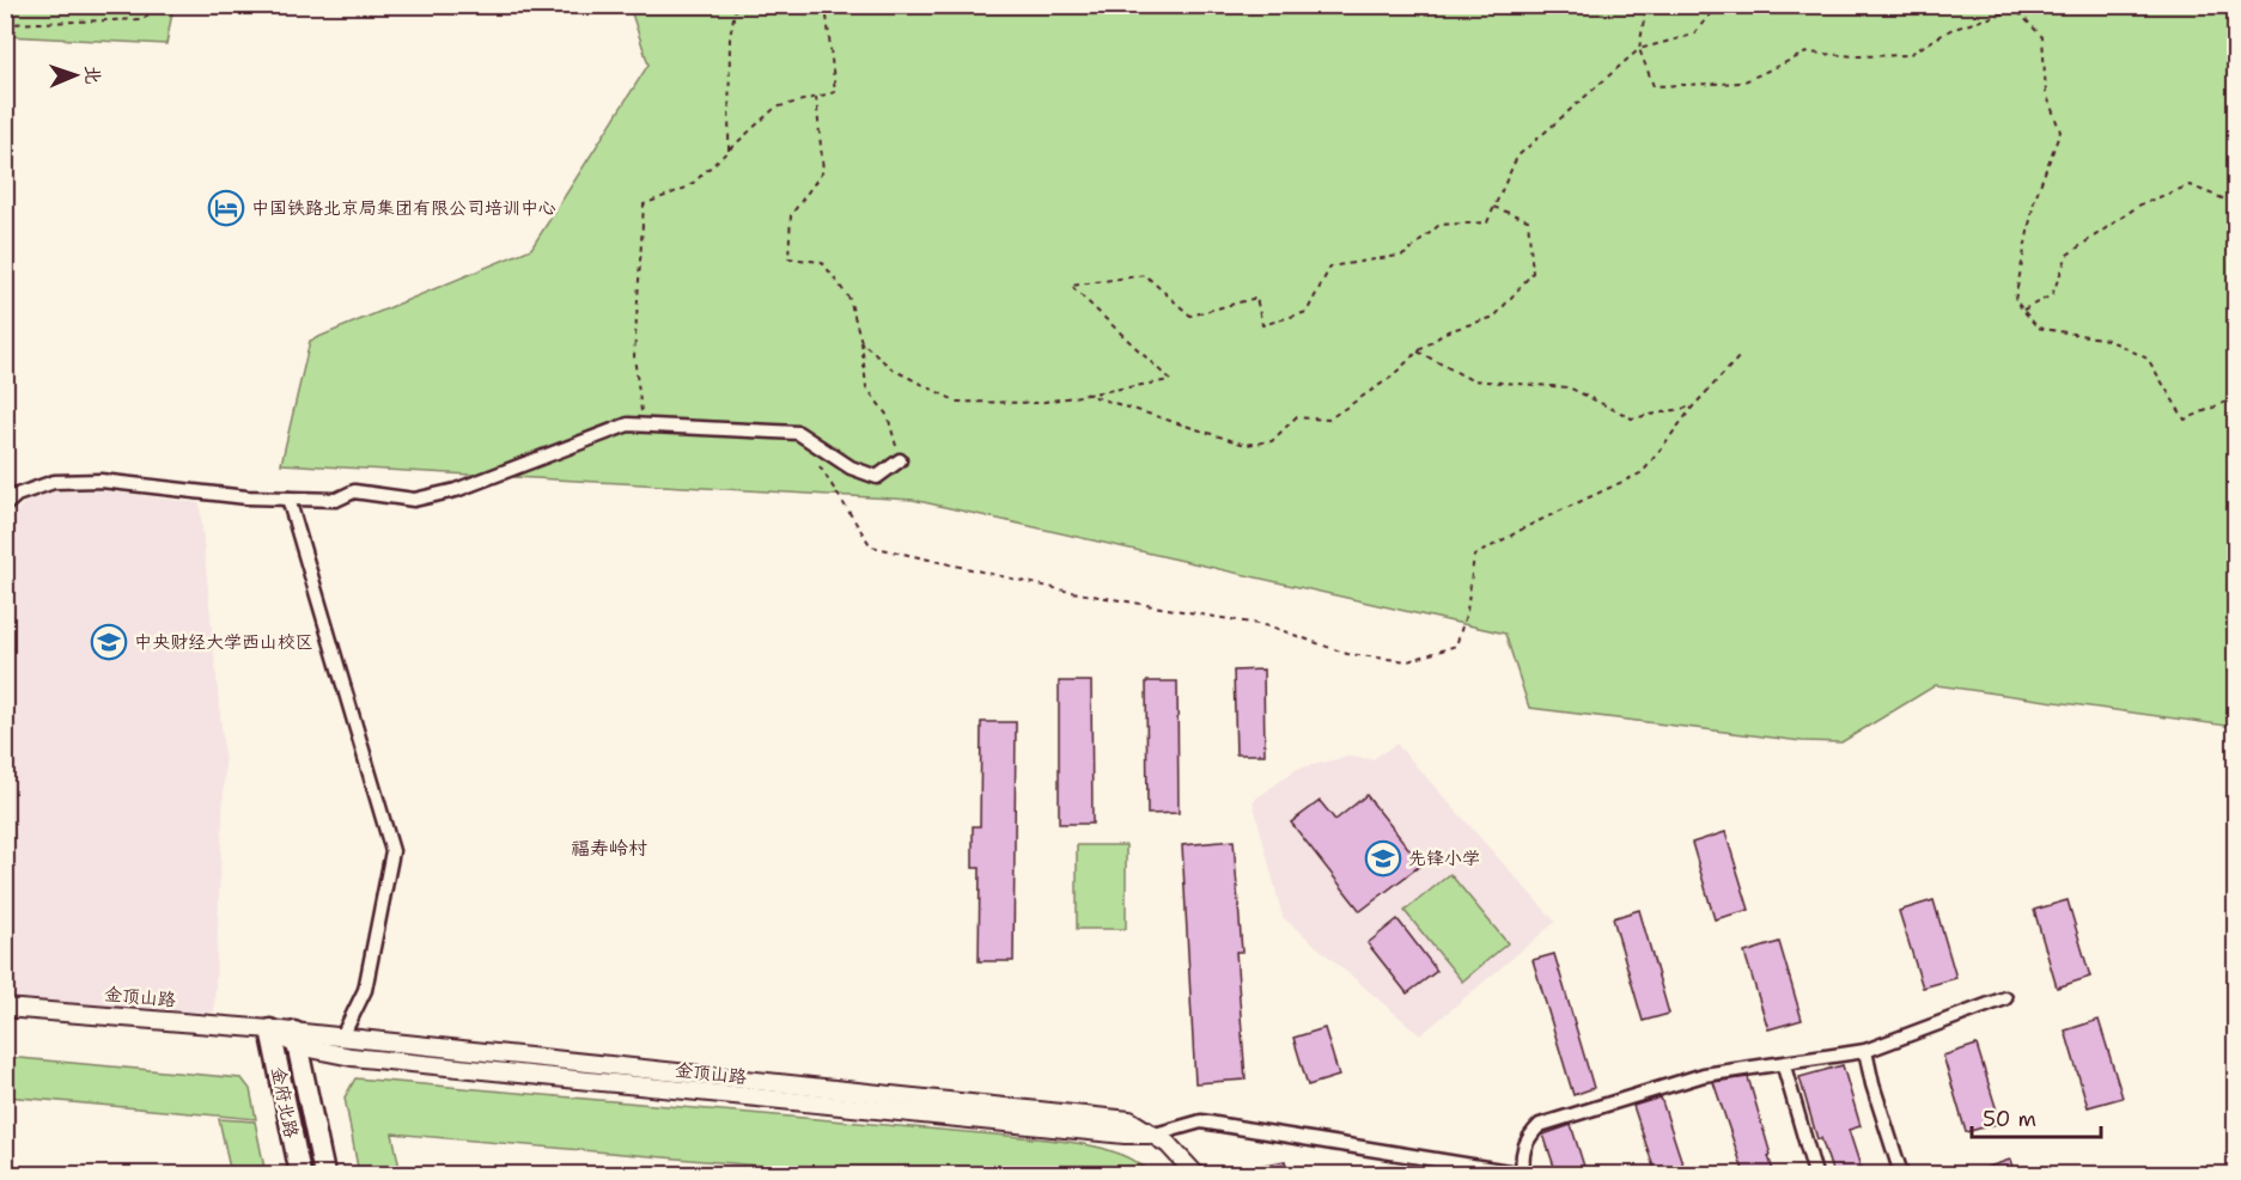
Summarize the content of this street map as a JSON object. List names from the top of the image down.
{
  "streets": {
    "main road": ["金府北路"],
    "street": ["金顶山路"]
  },
  "crossings": [
    ["金顶山路", "金府北路"]
  ],
  "districts": ["福寿岭村"],
  "places": {
    "hotel": ["中国铁路北京局集团有限公司培训中心"],
    "school or university": ["中央财经大学西山校区", "先锋小学"]
  },
  "scale_bar": "50 m",
  "north": "right"
}
